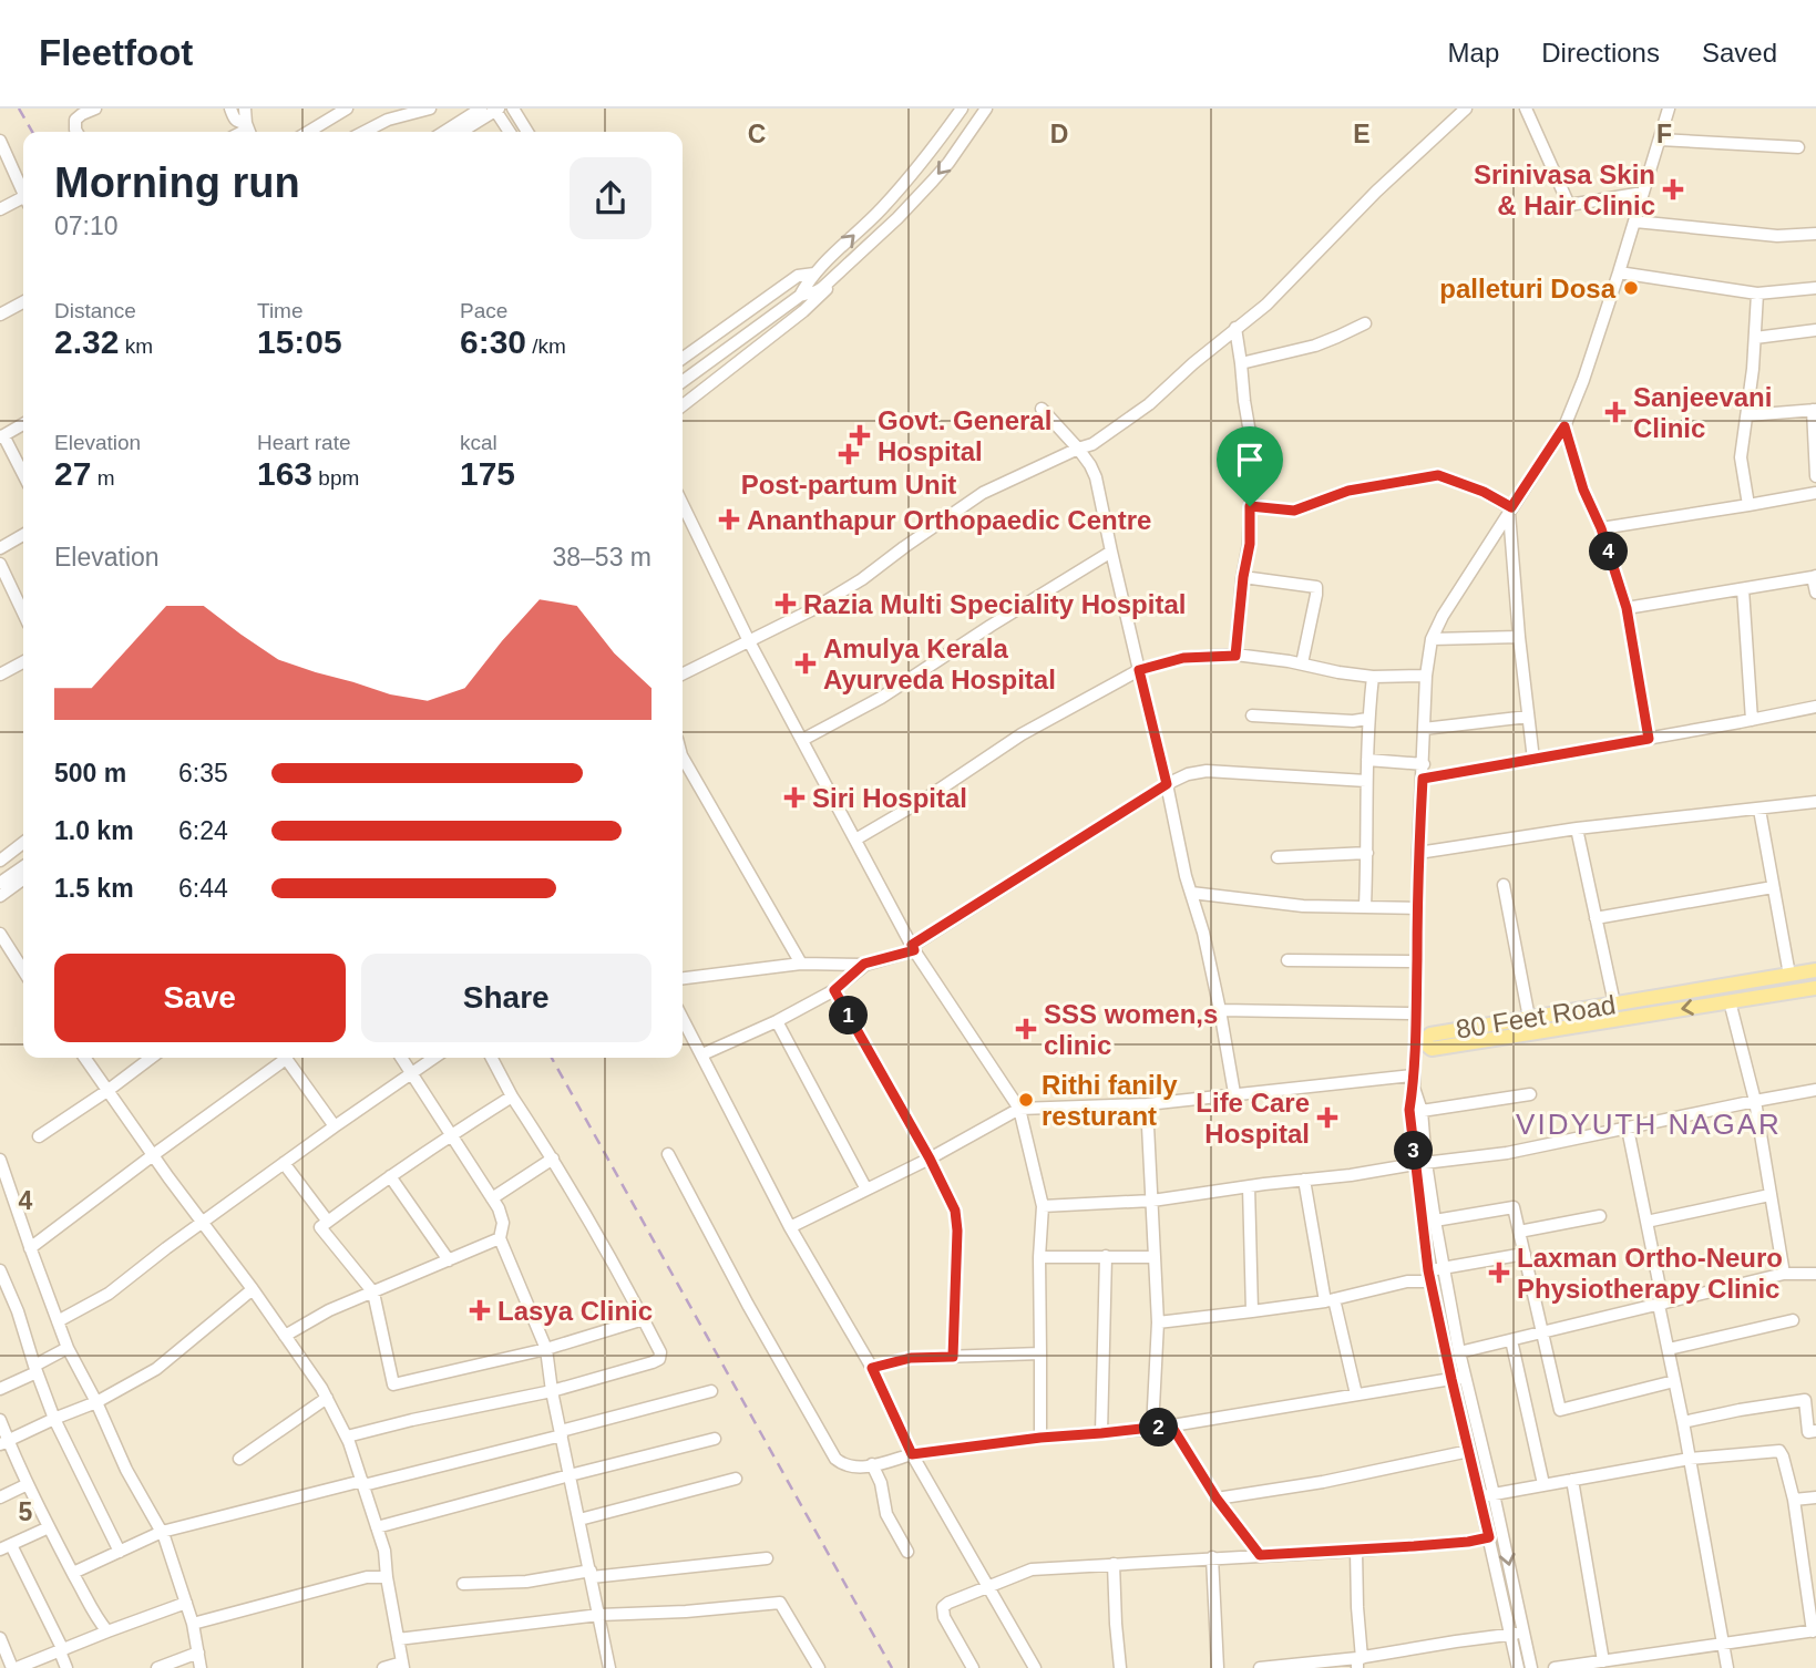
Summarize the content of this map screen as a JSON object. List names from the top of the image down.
{
  "streets": {
    "main road": ["80 Feet Road"]
  },
  "districts": ["VIDYUTH NAGAR"],
  "places": {
    "health": [
      "Srinivasa Skin & Hair Clinic",
      "Sanjeevani Clinic",
      "Govt. General Hospital",
      "Post-partum Unit",
      "Ananthapur Orthopaedic Centre",
      "Razia Multi Speciality Hospital",
      "Amulya Kerala Ayurveda Hospital",
      "Siri Hospital",
      "SSS women,s clinic",
      "Life Care Hospital",
      "Laxman Ortho-Neuro Physiotherapy Clinic",
      "Lasya Clinic"
    ],
    "other": ["palleturi Dosa", "Rithi fanily resturant"]
  },
  "page": {
    "header": "Fleetfoot",
    "nav": ["Map", "Directions", "Saved"],
    "heading": ["Morning run", "07:10"],
    "stats": [
      ["Distance", "2.32 km"],
      ["Time", "15:05"],
      ["Pace", "6:30 /km"],
      ["Elevation", "27 m"],
      ["Heart rate", "163 bpm"],
      ["kcal", "175"]
    ],
    "chart": ["Elevation", "38–53 m"],
    "pins": [
      "4",
      "1",
      "3",
      "2"
    ],
    "list": [
      {
        "name": "500 m",
        "note": "6:35"
      },
      {
        "name": "1.0 km",
        "note": "6:24"
      },
      {
        "name": "1.5 km",
        "note": "6:44"
      }
    ],
    "buttons": ["Save", "Share"]
  },
  "grid": {
    "columns": [
      "C",
      "D",
      "E",
      "F"
    ],
    "rows": ["4", "5"]
  }
}
